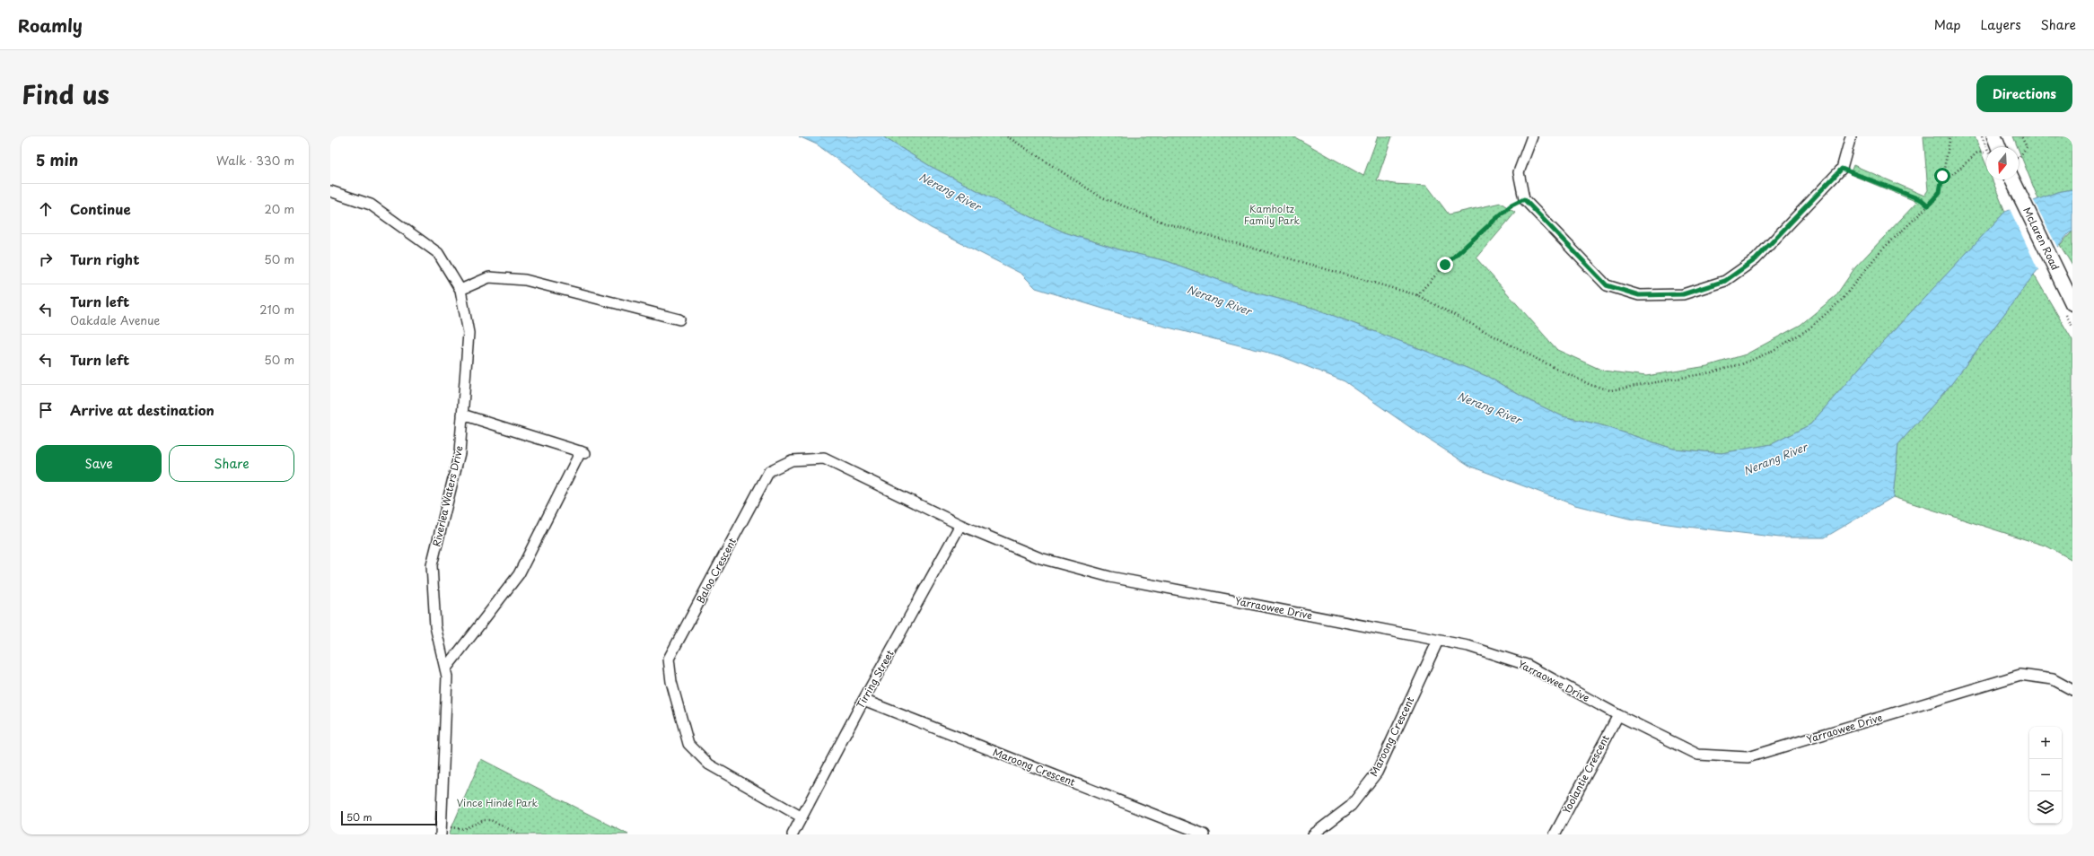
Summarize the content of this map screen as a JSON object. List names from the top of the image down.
{
  "streets": {
    "main road": ["McLaren Road"],
    "street": [
      "Riverlea Waters Drive",
      "Baloo Crescent",
      "Yarraowee Drive",
      "Tirring Street",
      "Maroong Crescent",
      "Yoolantie Crescent"
    ]
  },
  "crossings": [
    ["Baloo Crescent", "Yarraowee Drive"],
    ["Baloo Crescent", "Tirring Street"],
    ["Yarraowee Drive", "Tirring Street"],
    ["Yarraowee Drive", "Maroong Crescent"],
    ["Yarraowee Drive", "Yoolantie Crescent"],
    ["Tirring Street", "Maroong Crescent"]
  ],
  "water": ["Nerang River"],
  "parks": ["Kamholtz Family Park", "Vince Hinde Park"],
  "scale_bar": "50 m",
  "north": "bottom",
  "page": {
    "header": "Roamly",
    "nav": ["Map", "Layers", "Share"],
    "title": "Find us",
    "buttons": [
      "Directions",
      ["Save", "Share"]
    ],
    "heading": ["5 min", "Walk · 330 m"],
    "list": [
      ["Continue", "20 m"],
      ["Turn right", "50 m"],
      ["Turn left", "Oakdale Avenue", "210 m"],
      ["Turn left", "50 m"],
      "Arrive at destination"
    ],
    "map_buttons": ["+", "−"],
    "scale": "50 m"
  }
}
